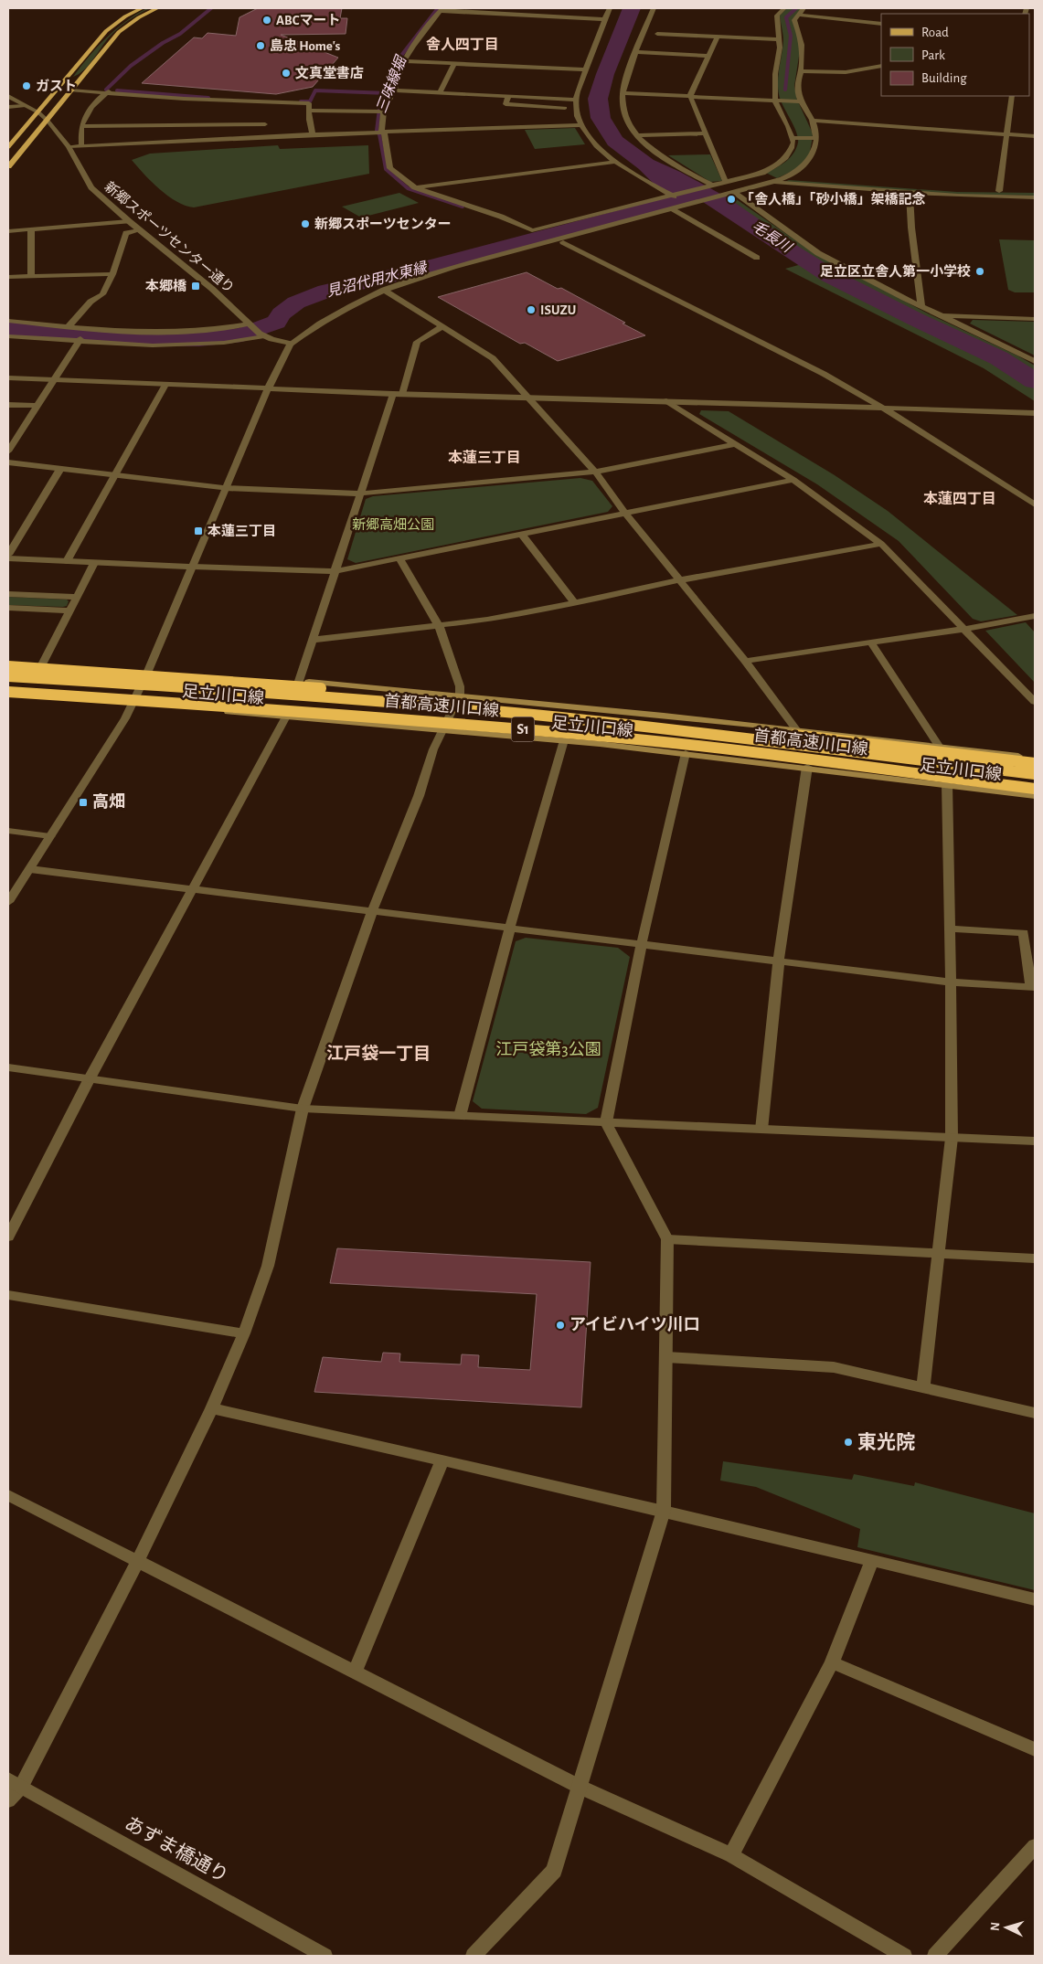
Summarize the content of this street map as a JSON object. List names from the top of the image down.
{
  "streets": {
    "highway": ["首都高速川口線", "S1"],
    "main road": ["足立川口線"],
    "street": ["新郷スポーツセンター通り", "あずま橋通り"]
  },
  "districts": [
    "舎人四丁目",
    "本蓮三丁目",
    "本蓮四丁目",
    "江戸袋一丁目"
  ],
  "water": ["三味線堀", "毛長川", "見沼代用水東縁"],
  "parks": ["新郷高畑公園", "江戸袋第3公園"],
  "places": {
    "other": [
      "ABCマート",
      "島忠 Home's",
      "文真堂書店",
      "ガスト",
      "「舎人橋」「砂小橋」架橋記念",
      "新郷スポーツセンター",
      "足立区立舎人第一小学校",
      "ISUZU",
      "アイビハイツ川口",
      "東光院"
    ],
    "transit": ["本郷橋", "本蓮三丁目", "高畑"]
  },
  "legend": ["Road", "Park", "Building"],
  "north": "left"
}
